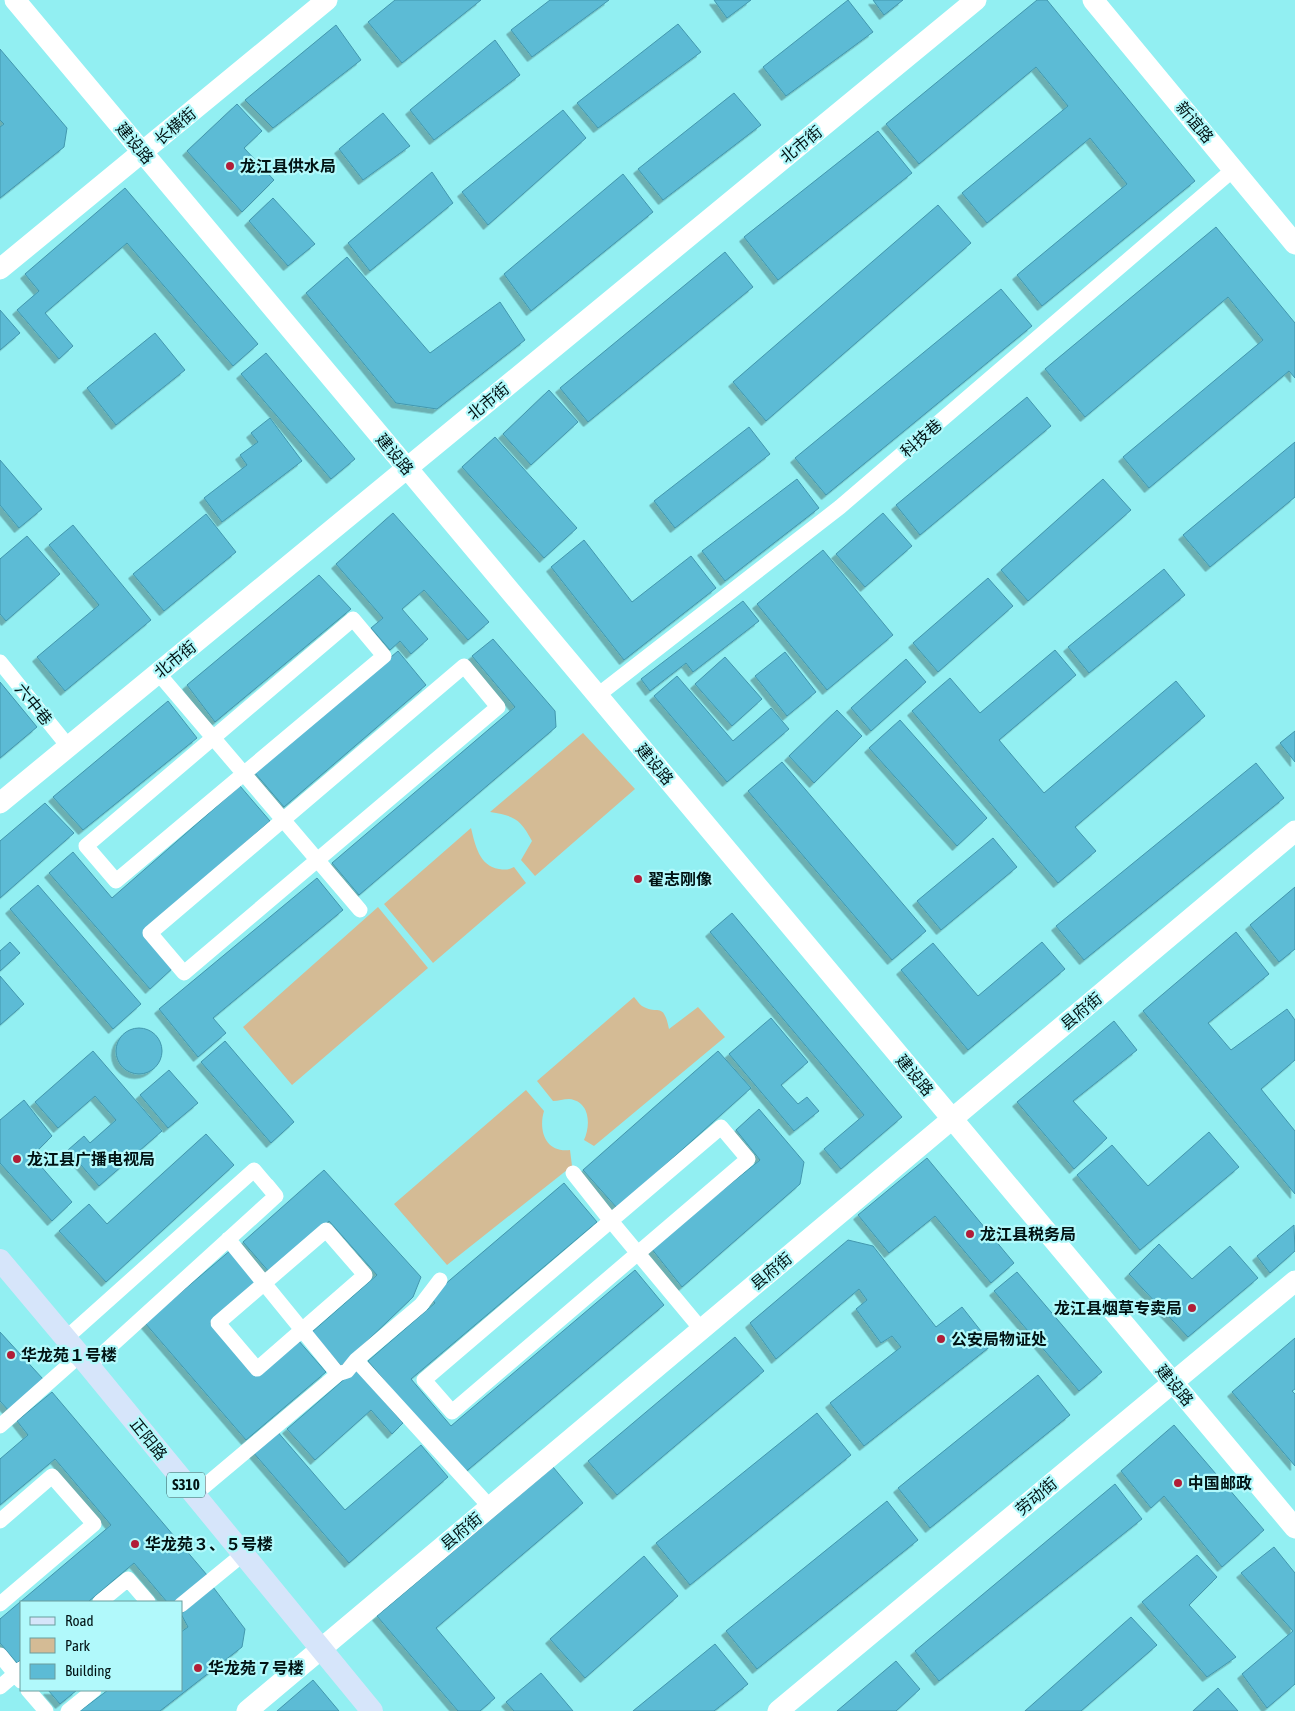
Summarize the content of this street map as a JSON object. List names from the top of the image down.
{
  "streets": {
    "main road": ["正阳路", "S310"],
    "street": [
      "新谊路",
      "长横街",
      "建设路",
      "北市街",
      "科技巷",
      "六中巷",
      "县府街",
      "劳动街"
    ]
  },
  "crossings": [
    ["新谊路", "科技巷"],
    ["长横街", "建设路"],
    ["建设路", "北市街"],
    ["建设路", "科技巷"],
    ["建设路", "县府街"],
    ["建设路", "劳动街"],
    ["北市街", "六中巷"],
    ["县府街", "正阳路"]
  ],
  "places": [
    "龙江县供水局",
    "翟志刚像",
    "龙江县广播电视局",
    "龙江县税务局",
    "龙江县烟草专卖局",
    "公安局物证处",
    "华龙苑１号楼",
    "中国邮政",
    "华龙苑３、５号楼",
    "华龙苑７号楼"
  ],
  "legend": ["Road", "Park", "Building"]
}
